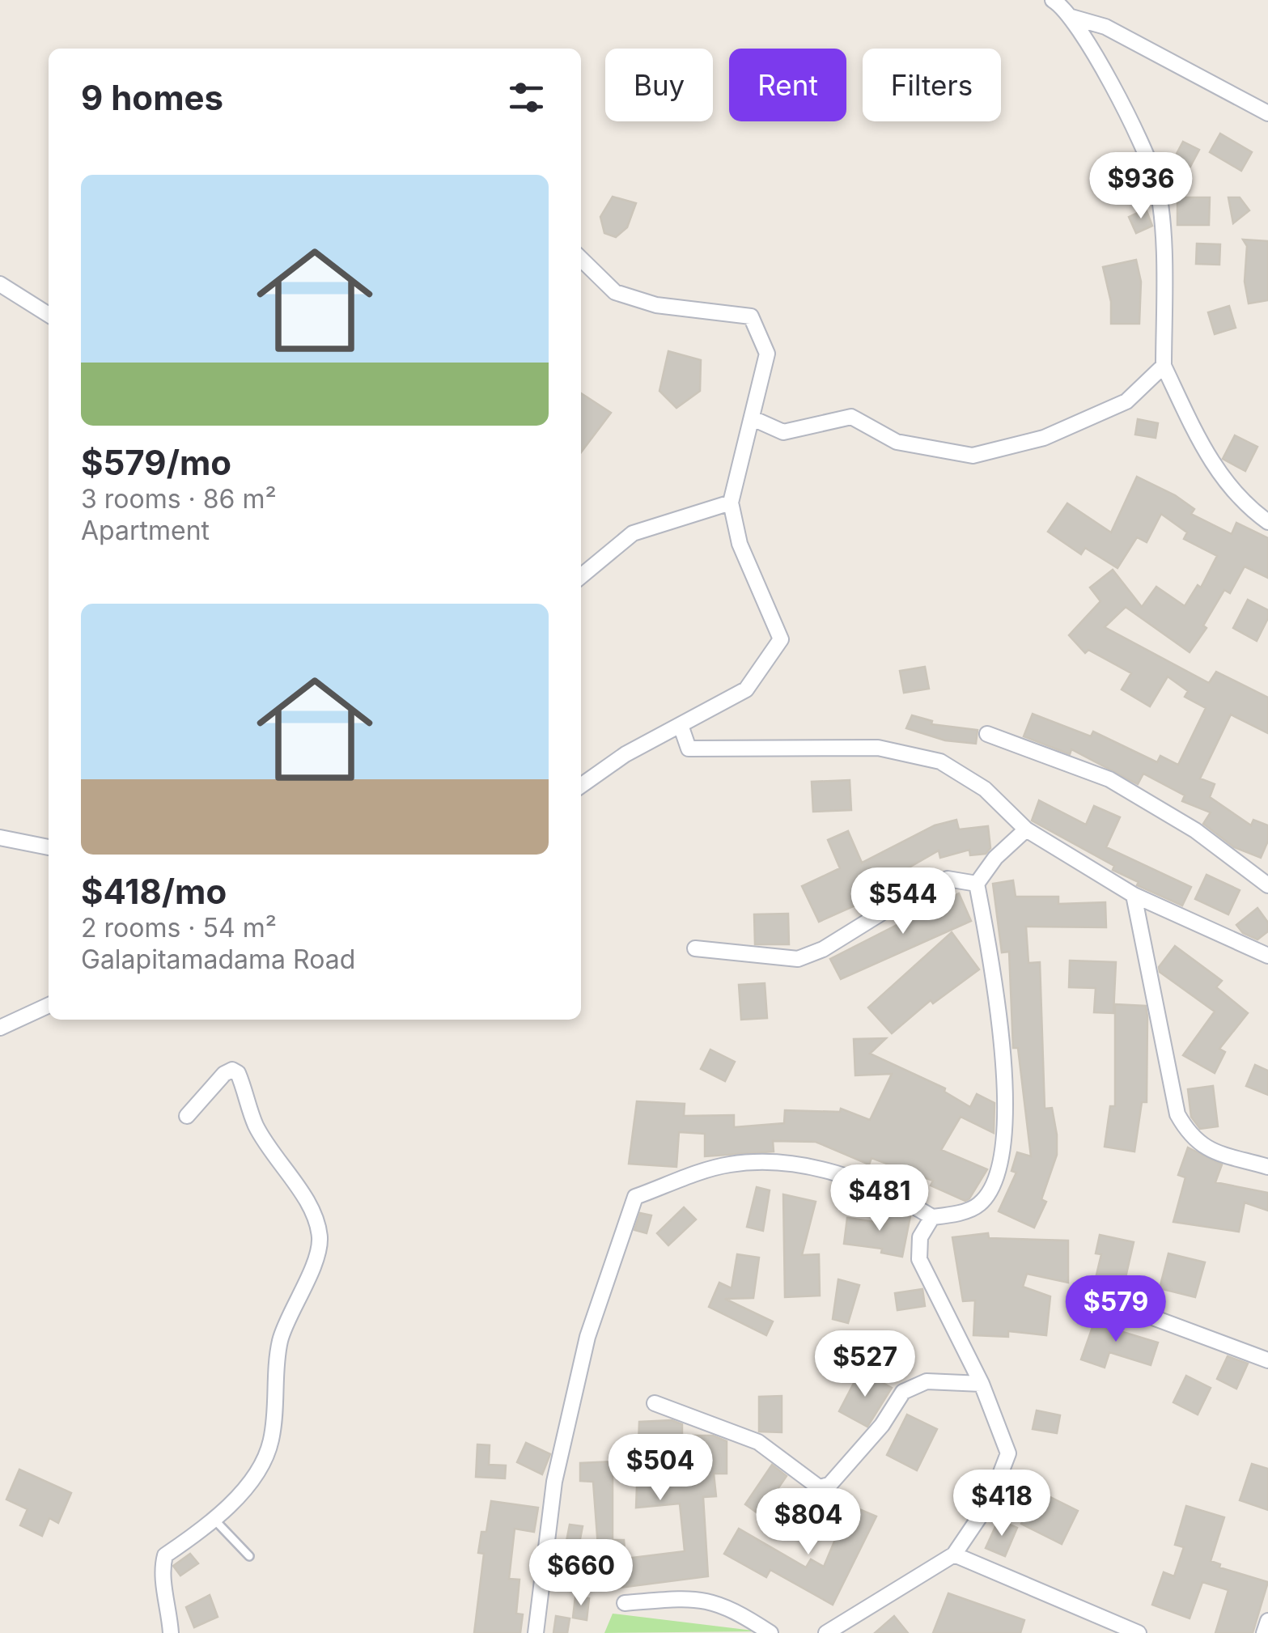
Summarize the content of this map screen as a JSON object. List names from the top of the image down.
{
  "page": {
    "chip": ["Buy", "Rent", "Filters"],
    "heading": "9 homes",
    "list": [
      {
        "name": "$579/mo",
        "note": "3 rooms · 86 m² · Apartment"
      },
      {
        "name": "$418/mo",
        "note": "2 rooms · 54 m² · Galapitamadama Road"
      }
    ],
    "price": [
      "$936",
      "$544",
      "$481",
      "$579",
      "$527",
      "$504",
      "$418",
      "$804",
      "$660"
    ]
  }
}
